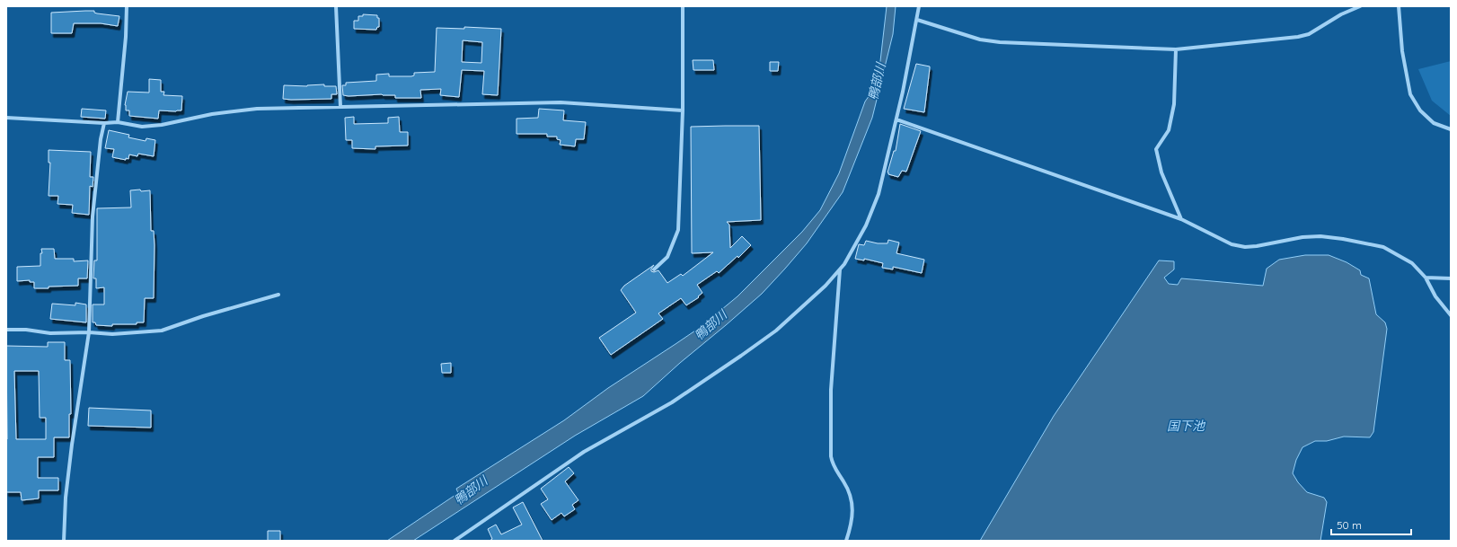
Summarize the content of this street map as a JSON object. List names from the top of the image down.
{
  "water": ["鴨部川", "国下池"],
  "scale_bar": "50 m"
}
